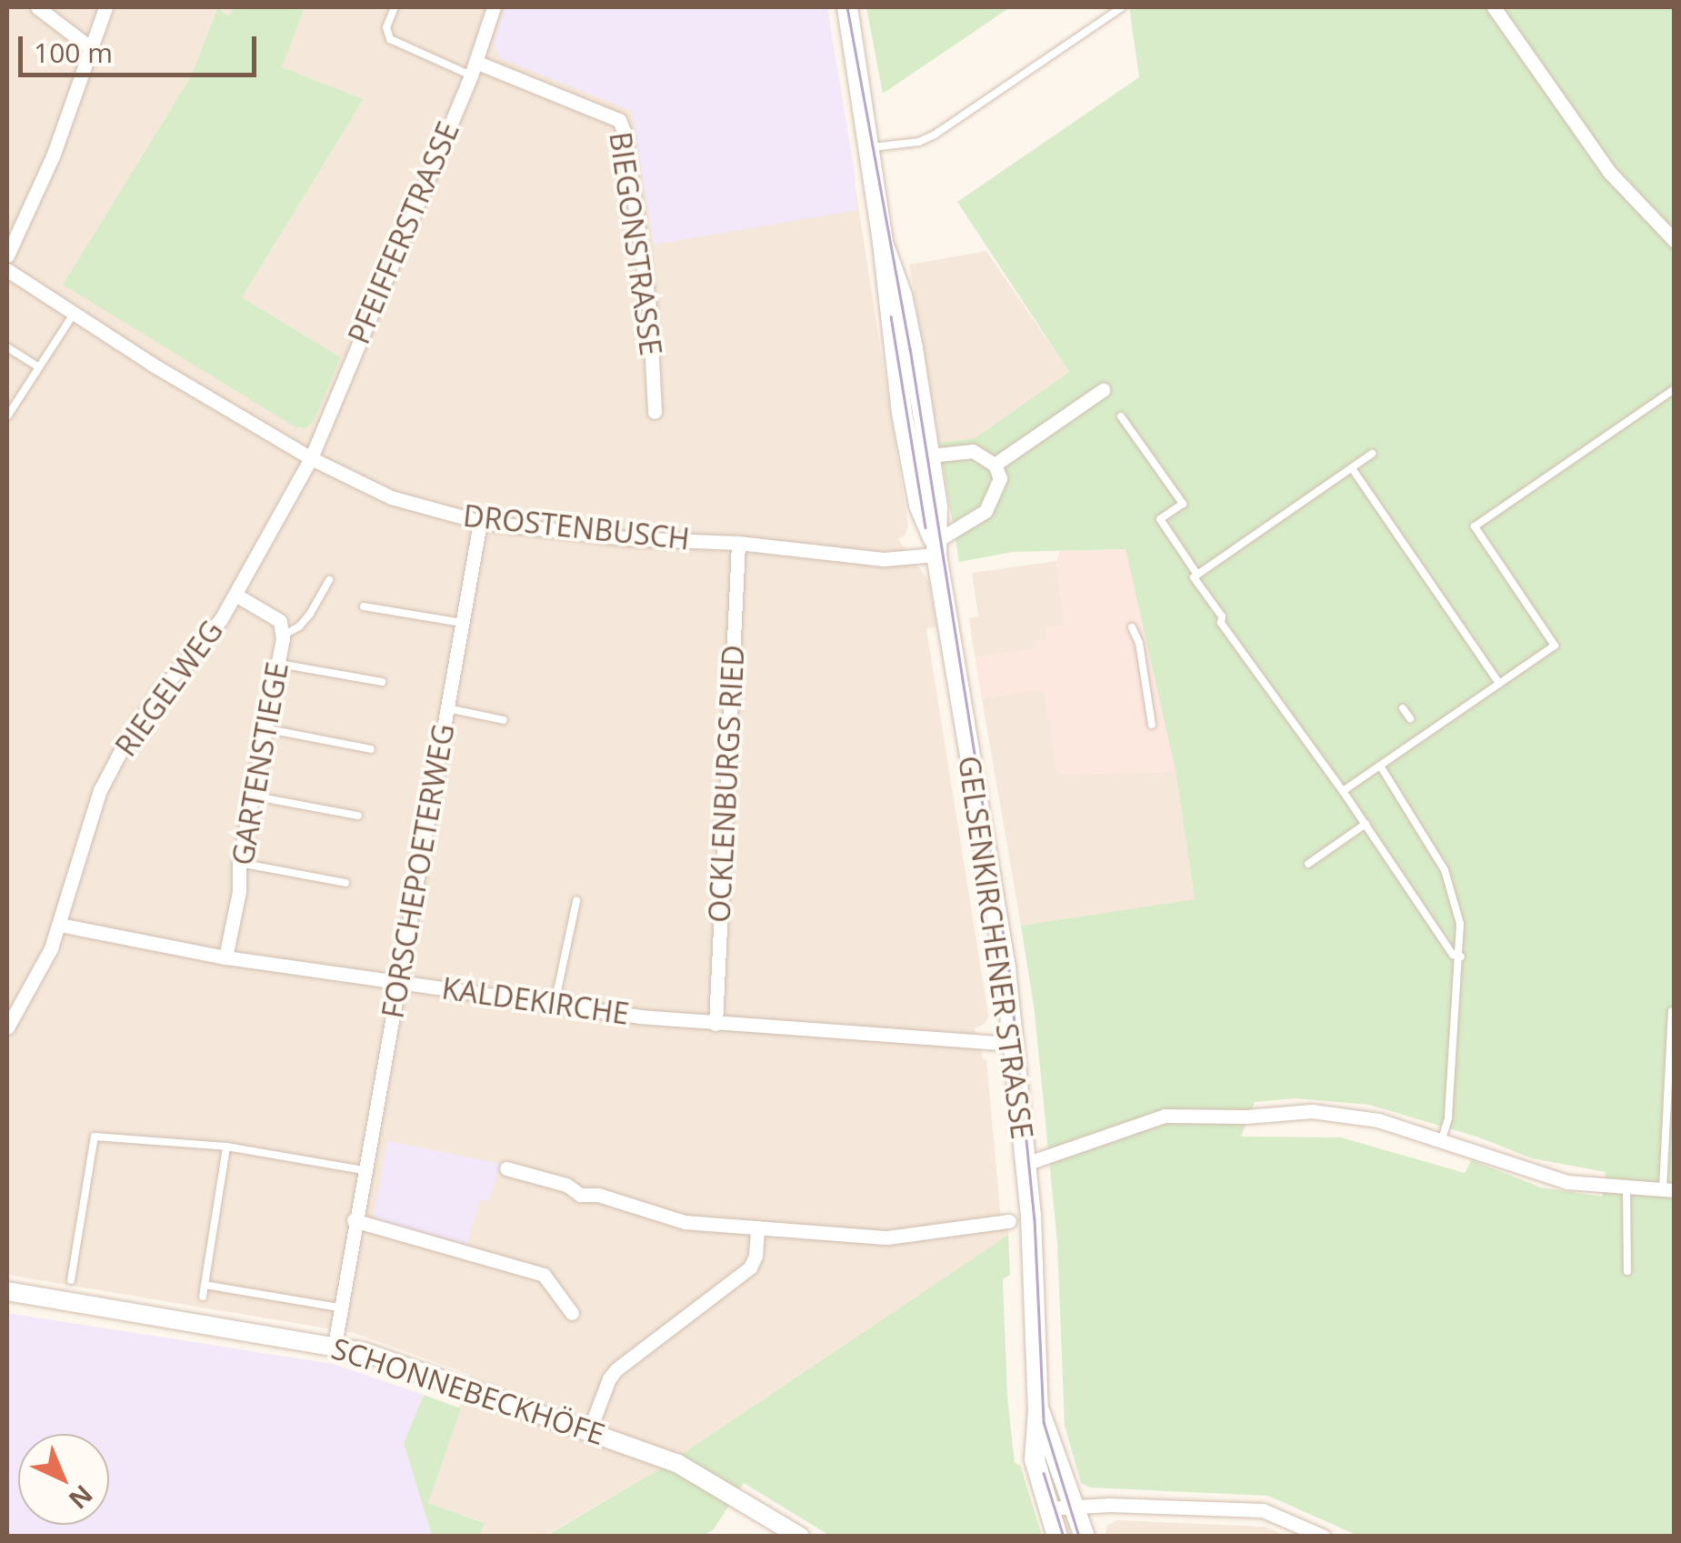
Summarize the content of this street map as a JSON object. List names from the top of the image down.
{
  "streets": {
    "main road": ["GELSENKIRCHENER STRASSE"],
    "street": [
      "PFEIFFERSTRASSE",
      "BIEGONSTRASSE",
      "DROSTENBUSCH",
      "RIEGELWEG",
      "GARTENSTIEGE",
      "OCKLENBURGS RIED",
      "FORSCHEPOETERWEG",
      "KALDEKIRCHE",
      "SCHONNEBECKHÖFE"
    ]
  },
  "crossings": [
    ["PFEIFFERSTRASSE", "BIEGONSTRASSE"],
    ["PFEIFFERSTRASSE", "DROSTENBUSCH"],
    ["PFEIFFERSTRASSE", "RIEGELWEG"],
    ["DROSTENBUSCH", "RIEGELWEG"],
    ["DROSTENBUSCH", "OCKLENBURGS RIED"],
    ["DROSTENBUSCH", "FORSCHEPOETERWEG"],
    ["DROSTENBUSCH", "GELSENKIRCHENER STRASSE"],
    ["RIEGELWEG", "GARTENSTIEGE"],
    ["RIEGELWEG", "KALDEKIRCHE"],
    ["GARTENSTIEGE", "KALDEKIRCHE"],
    ["OCKLENBURGS RIED", "KALDEKIRCHE"],
    ["FORSCHEPOETERWEG", "KALDEKIRCHE"],
    ["FORSCHEPOETERWEG", "SCHONNEBECKHÖFE"],
    ["GELSENKIRCHENER STRASSE", "KALDEKIRCHE"]
  ],
  "scale_bar": "100 m",
  "north": "bottom right"
}
